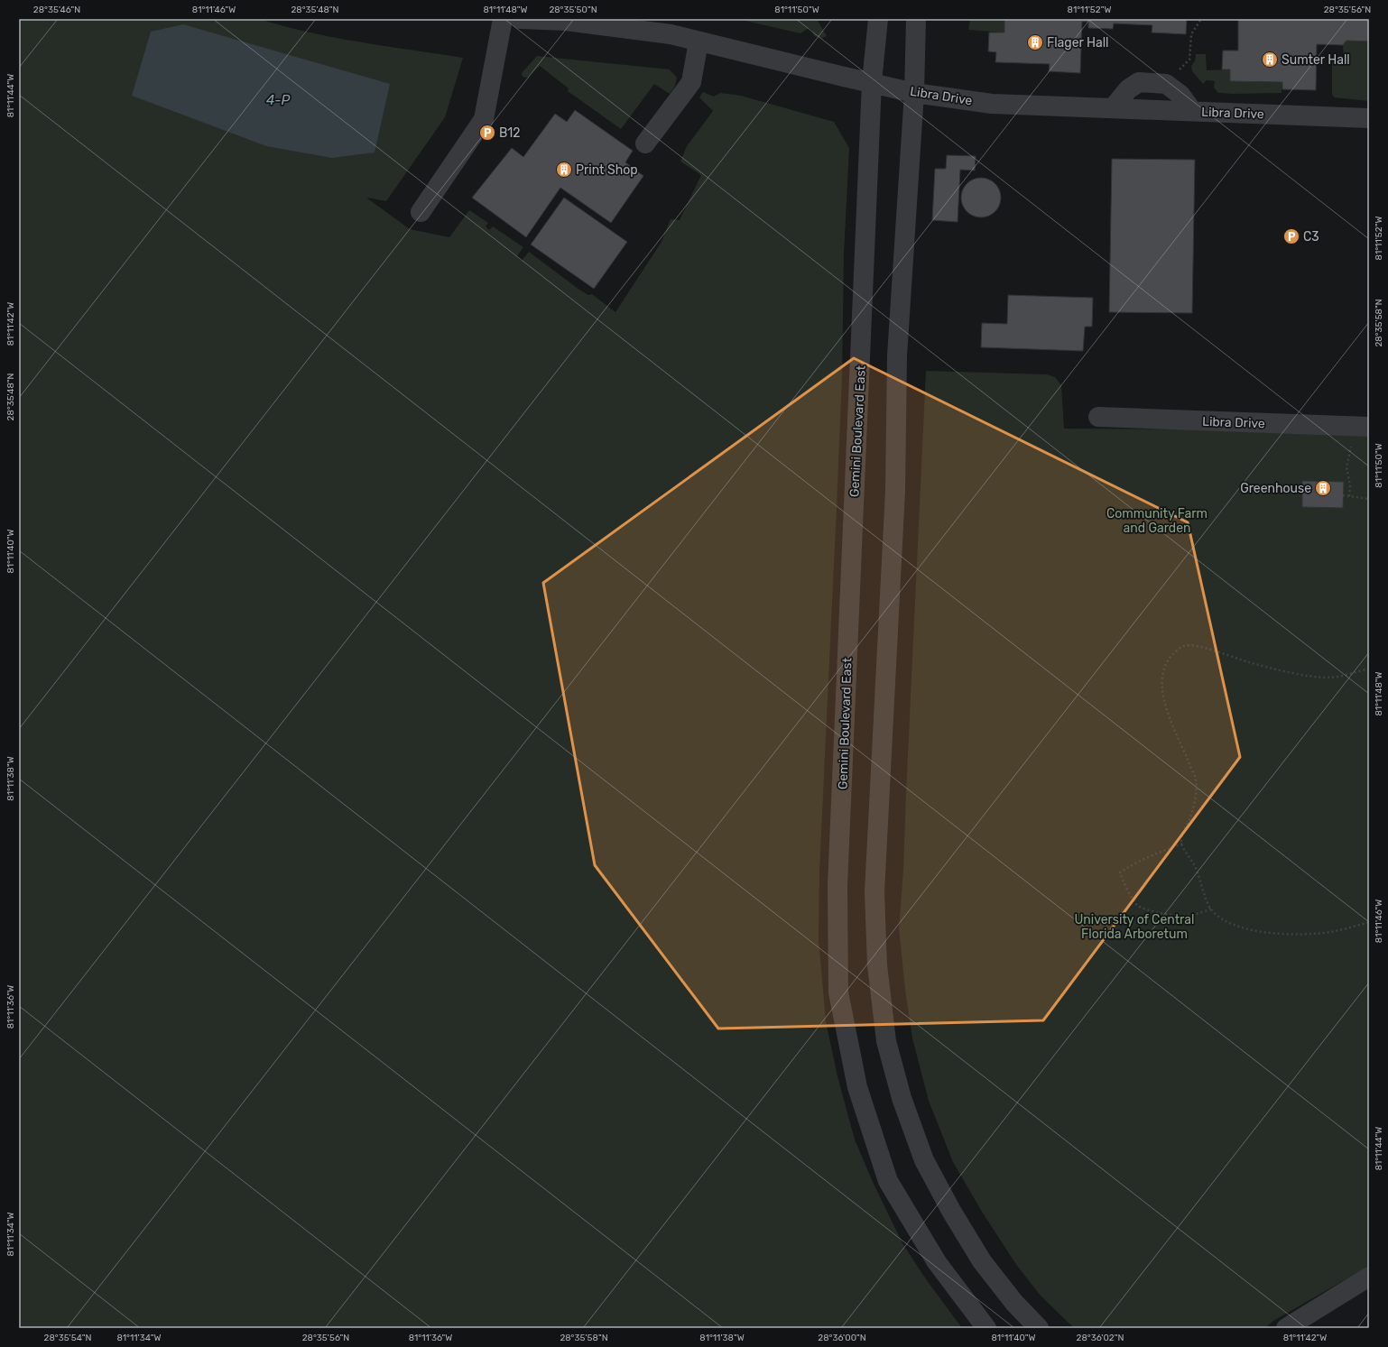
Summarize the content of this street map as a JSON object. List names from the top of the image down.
{
  "streets": {
    "street": ["Libra Drive", "Gemini Boulevard East"]
  },
  "crossings": [
    ["Libra Drive", "Gemini Boulevard East"]
  ],
  "water": ["4-P"],
  "parks": ["Community Farm and Garden", "University of Central Florida Arboretum"],
  "places": {
    "building": [
      "Flager Hall",
      "Sumter Hall",
      "Print Shop",
      "Greenhouse"
    ],
    "parking": ["B12", "C3"]
  },
  "coordinates": [
    "28°35'46\"N",
    "81°11'46\"W",
    "28°35'48\"N",
    "81°11'48\"W",
    "28°35'50\"N",
    "81°11'50\"W",
    "81°11'52\"W",
    "28°35'56\"N",
    "81°11'44\"W",
    "28°35'58\"N",
    "81°11'42\"W",
    "81°11'40\"W",
    "81°11'38\"W",
    "81°11'36\"W",
    "81°11'34\"W",
    "28°35'54\"N",
    "28°36'00\"N",
    "28°36'02\"N"
  ]
}
